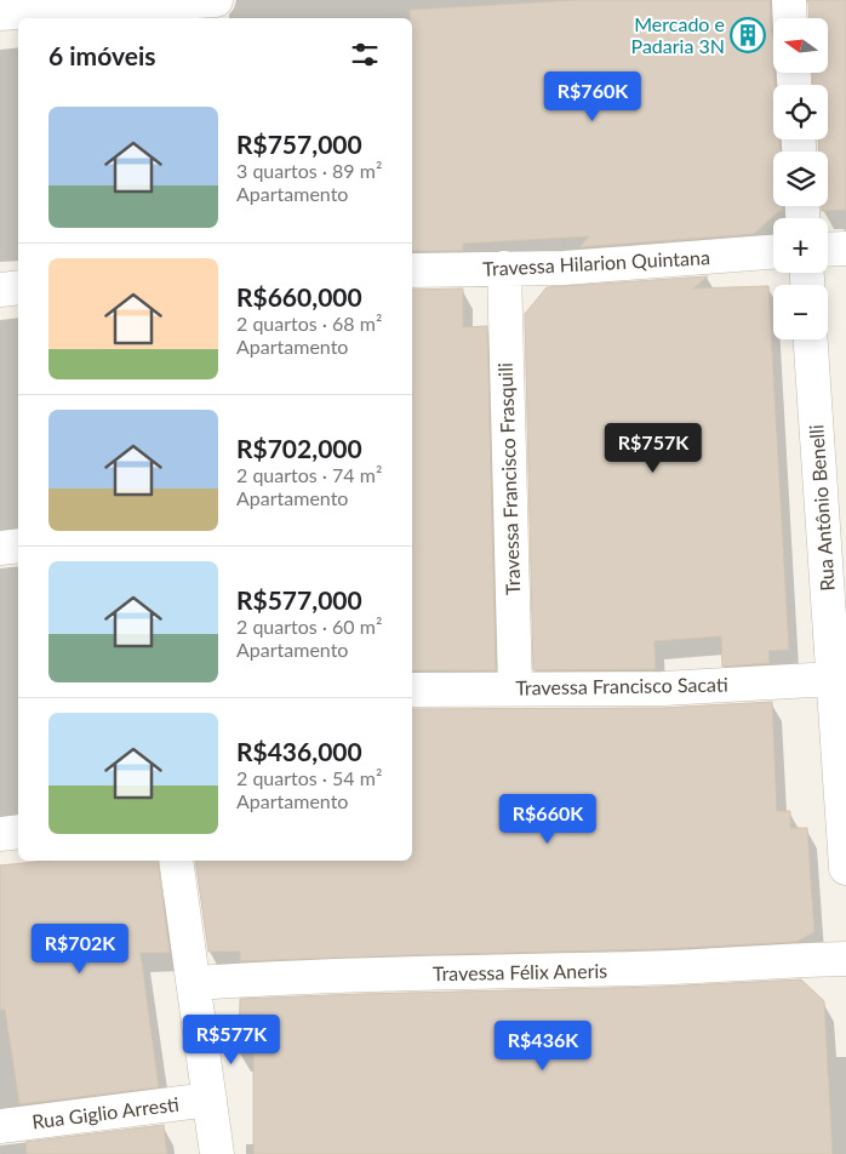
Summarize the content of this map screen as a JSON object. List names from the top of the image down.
{
  "streets": {
    "street": [
      "Travessa Hilarion Quintana",
      "Travessa Francisco Frasquili",
      "Rua Antônio Benelli",
      "Travessa Francisco Sacati",
      "Travessa Félix Aneris",
      "Rua Giglio Arresti"
    ]
  },
  "crossings": [
    ["Travessa Hilarion Quintana", "Travessa Francisco Frasquili"],
    ["Travessa Francisco Frasquili", "Travessa Francisco Sacati"],
    ["Rua Antônio Benelli", "Travessa Francisco Sacati"]
  ],
  "places": {
    "building": ["Mercado e Padaria 3N"]
  },
  "north": "left",
  "page": {
    "map_buttons": ["+", "−"],
    "heading": "6 imóveis",
    "price": [
      "R$760K",
      "R$757K",
      "R$660K",
      "R$702K",
      "R$577K",
      "R$436K"
    ],
    "list": [
      {
        "name": "R$757,000",
        "note": "3 quartos · 89 m² · Apartamento"
      },
      {
        "name": "R$660,000",
        "note": "2 quartos · 68 m² · Apartamento"
      },
      {
        "name": "R$702,000",
        "note": "2 quartos · 74 m² · Apartamento"
      },
      {
        "name": "R$577,000",
        "note": "2 quartos · 60 m² · Apartamento"
      },
      {
        "name": "R$436,000",
        "note": "2 quartos · 54 m² · Apartamento"
      }
    ]
  }
}
